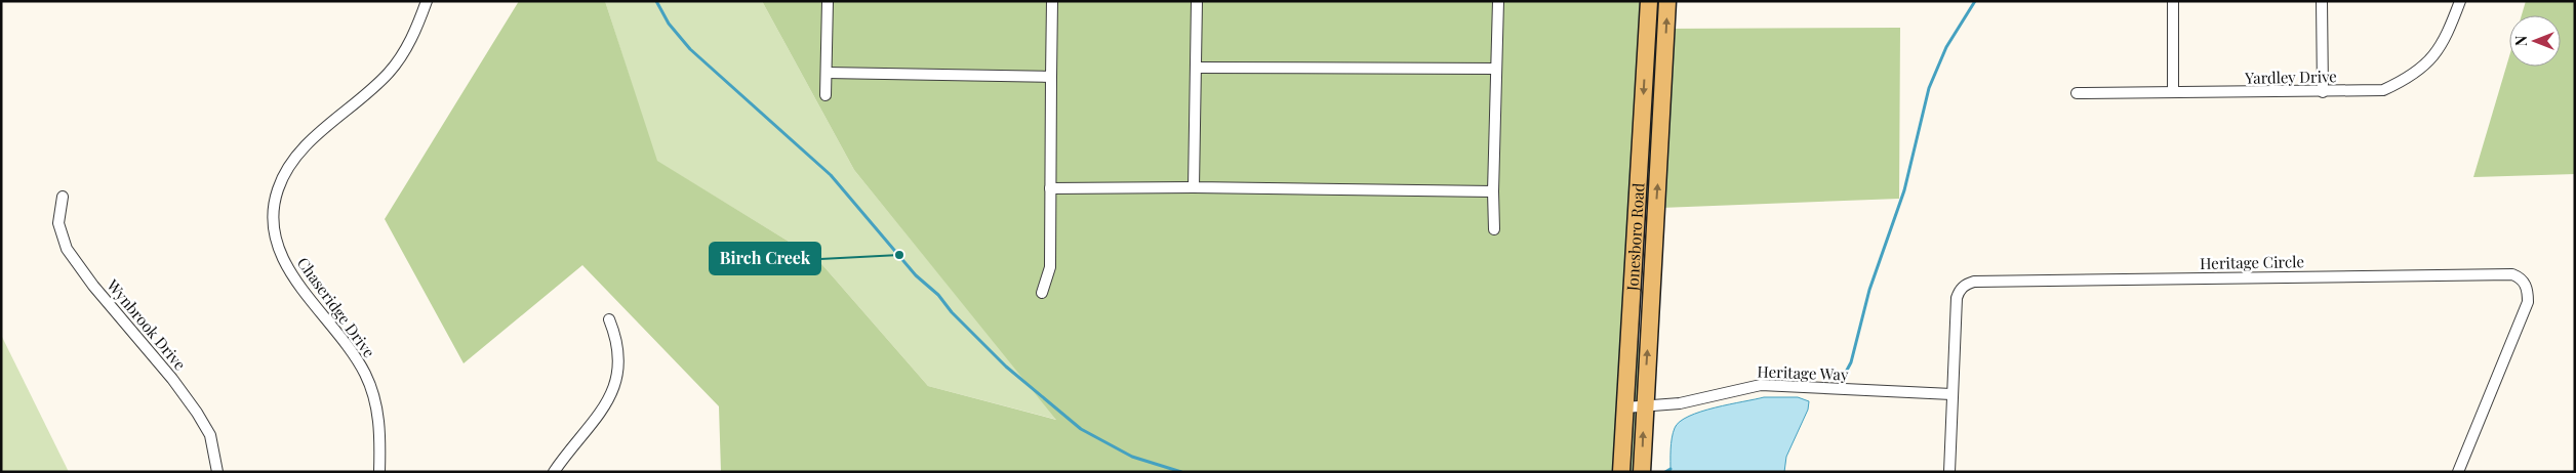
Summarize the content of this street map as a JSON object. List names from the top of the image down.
{
  "streets": {
    "main road": ["Jonesboro Road"],
    "street": [
      "Yardley Drive",
      "Heritage Circle",
      "Chaseridge Drive",
      "Wynbrook Drive",
      "Heritage Way"
    ]
  },
  "crossings": [
    ["Jonesboro Road", "Heritage Way"],
    ["Heritage Circle", "Heritage Way"]
  ],
  "places": ["Birch Creek"],
  "north": "left"
}
